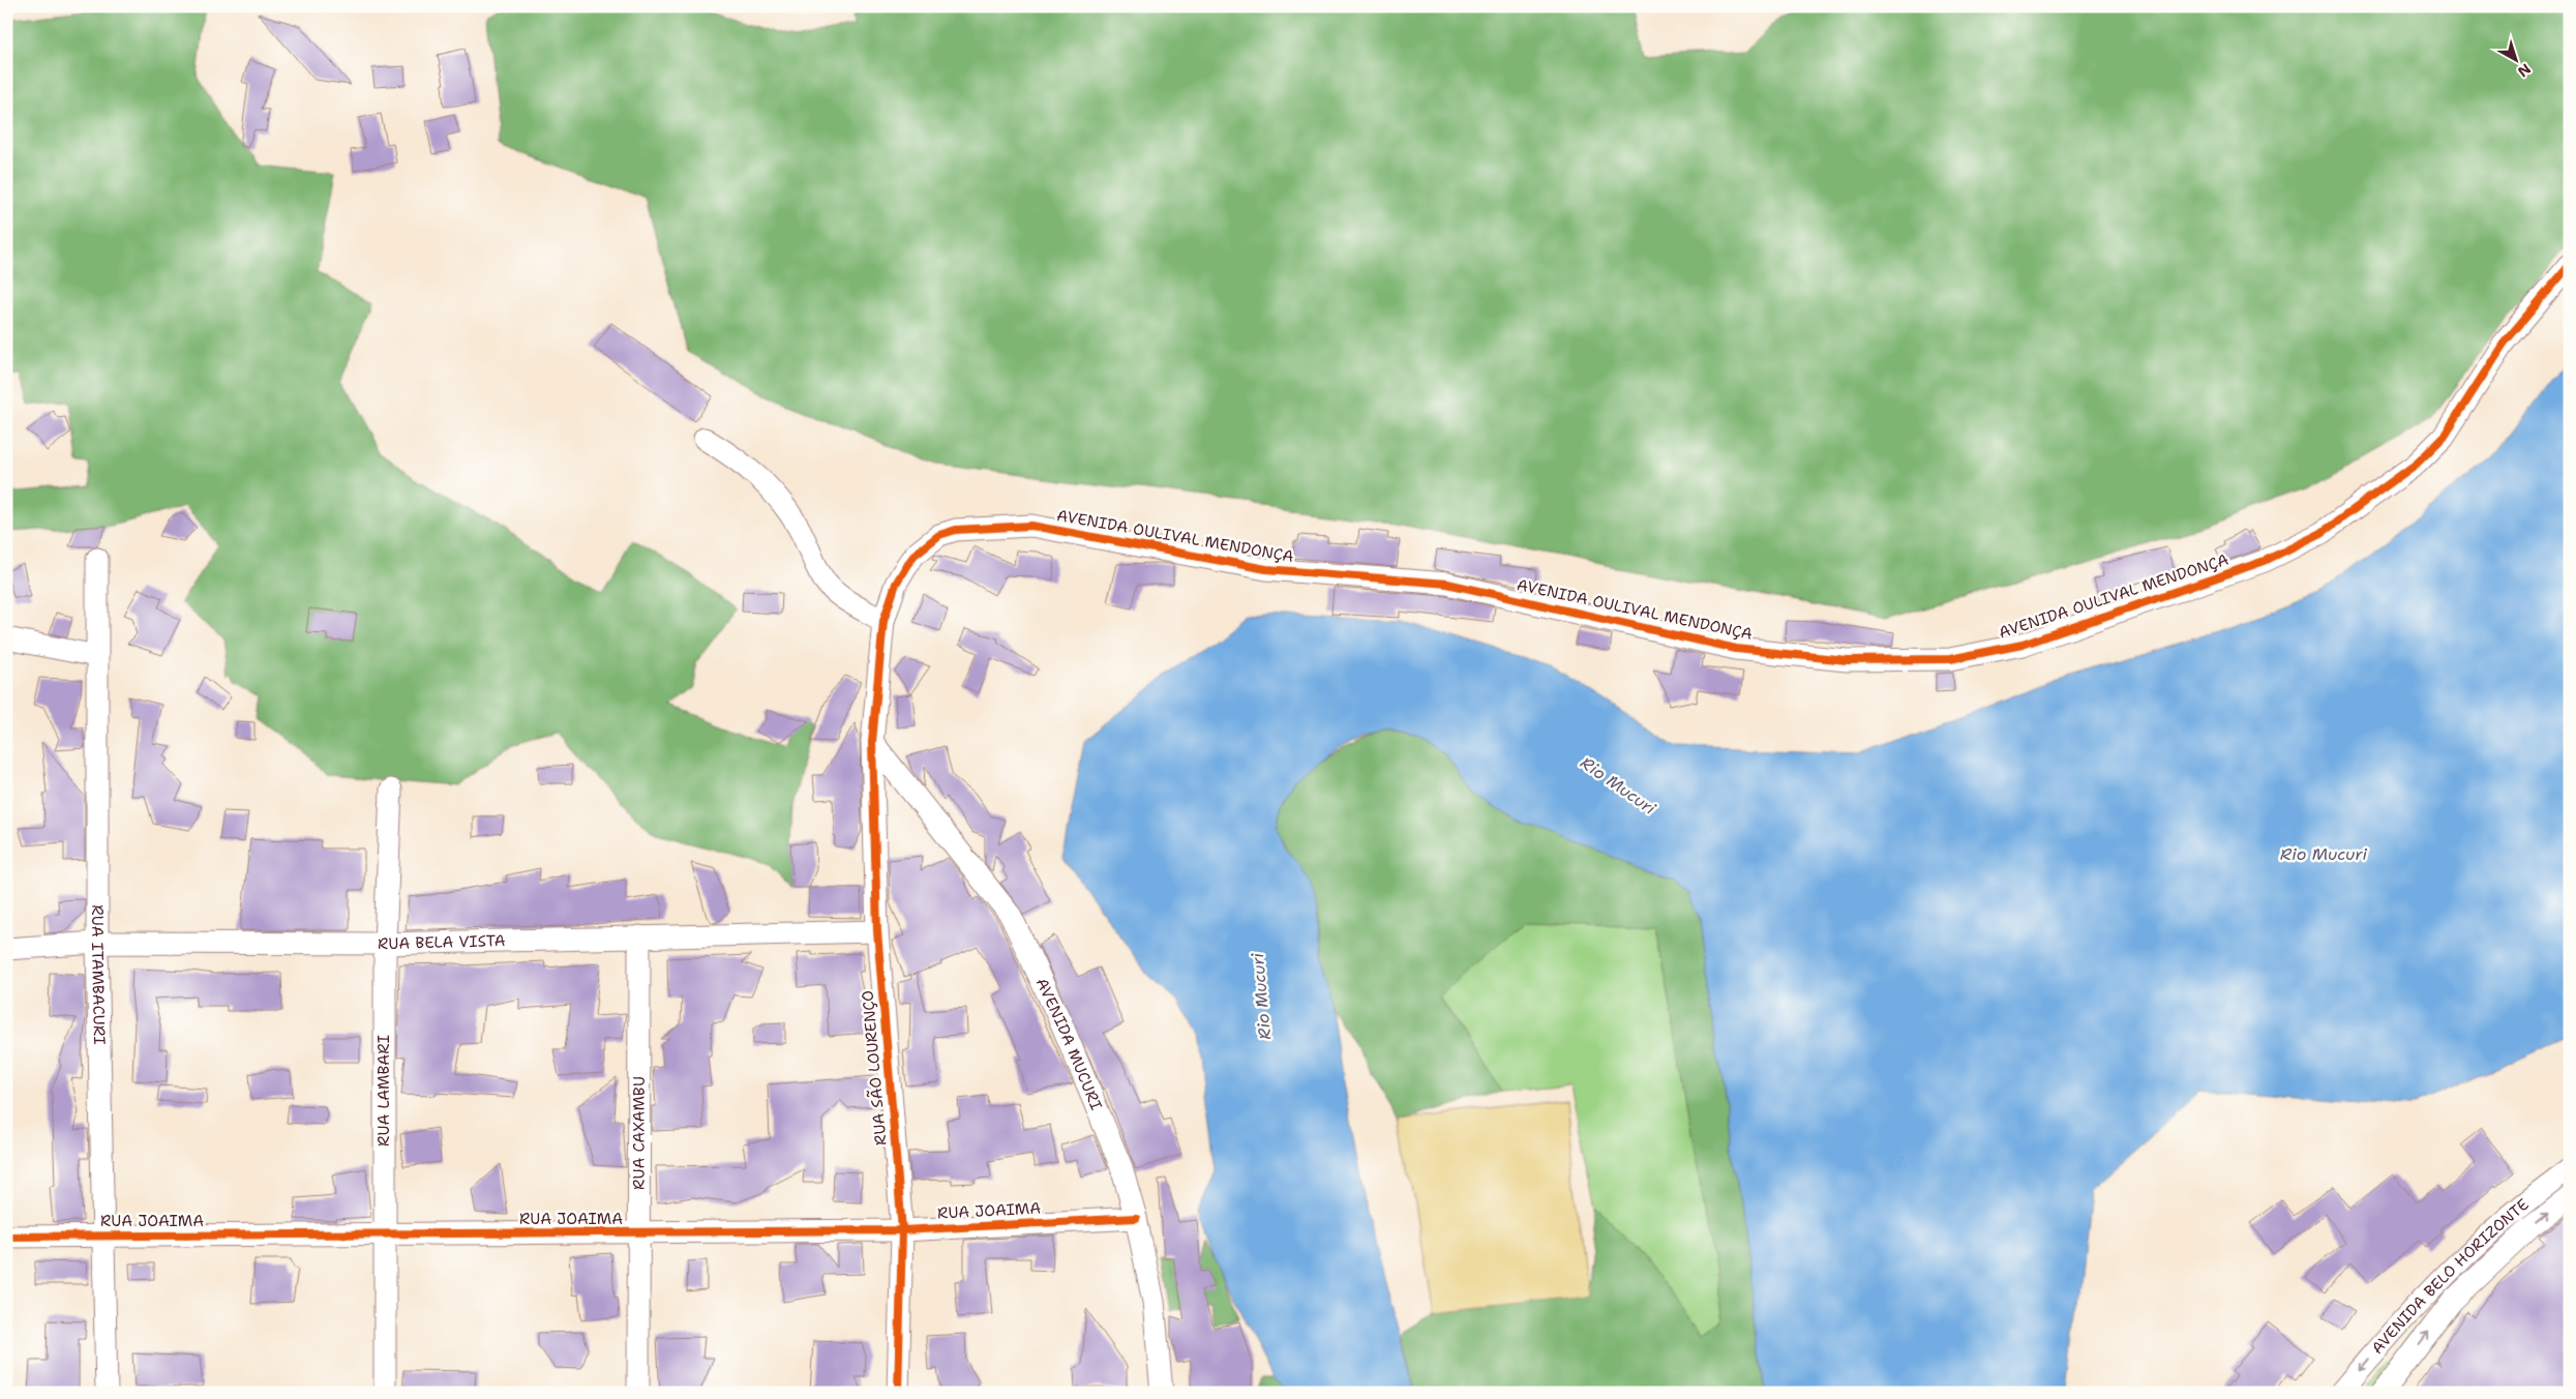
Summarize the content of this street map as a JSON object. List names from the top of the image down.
{
  "streets": {
    "street": [
      "AVENIDA OULIVAL MENDONÇA",
      "RUA BELA VISTA",
      "RUA ITAMBACURI",
      "AVENIDA MUCURI",
      "RUA SÃO LOURENÇO",
      "RUA LAMBARI",
      "RUA CAXAMBU",
      "RUA JOAIMA",
      "AVENIDA BELO HORIZONTE"
    ]
  },
  "crossings": [
    ["AVENIDA OULIVAL MENDONÇA", "AVENIDA MUCURI"],
    ["AVENIDA OULIVAL MENDONÇA", "RUA SÃO LOURENÇO"],
    ["RUA BELA VISTA", "RUA ITAMBACURI"],
    ["RUA BELA VISTA", "RUA SÃO LOURENÇO"],
    ["RUA BELA VISTA", "RUA LAMBARI"],
    ["RUA BELA VISTA", "RUA CAXAMBU"],
    ["RUA ITAMBACURI", "RUA JOAIMA"],
    ["AVENIDA MUCURI", "RUA SÃO LOURENÇO"],
    ["AVENIDA MUCURI", "RUA JOAIMA"],
    ["RUA SÃO LOURENÇO", "RUA JOAIMA"],
    ["RUA LAMBARI", "RUA JOAIMA"],
    ["RUA CAXAMBU", "RUA JOAIMA"]
  ],
  "water": ["Rio Mucuri"],
  "north": "bottom right"
}
